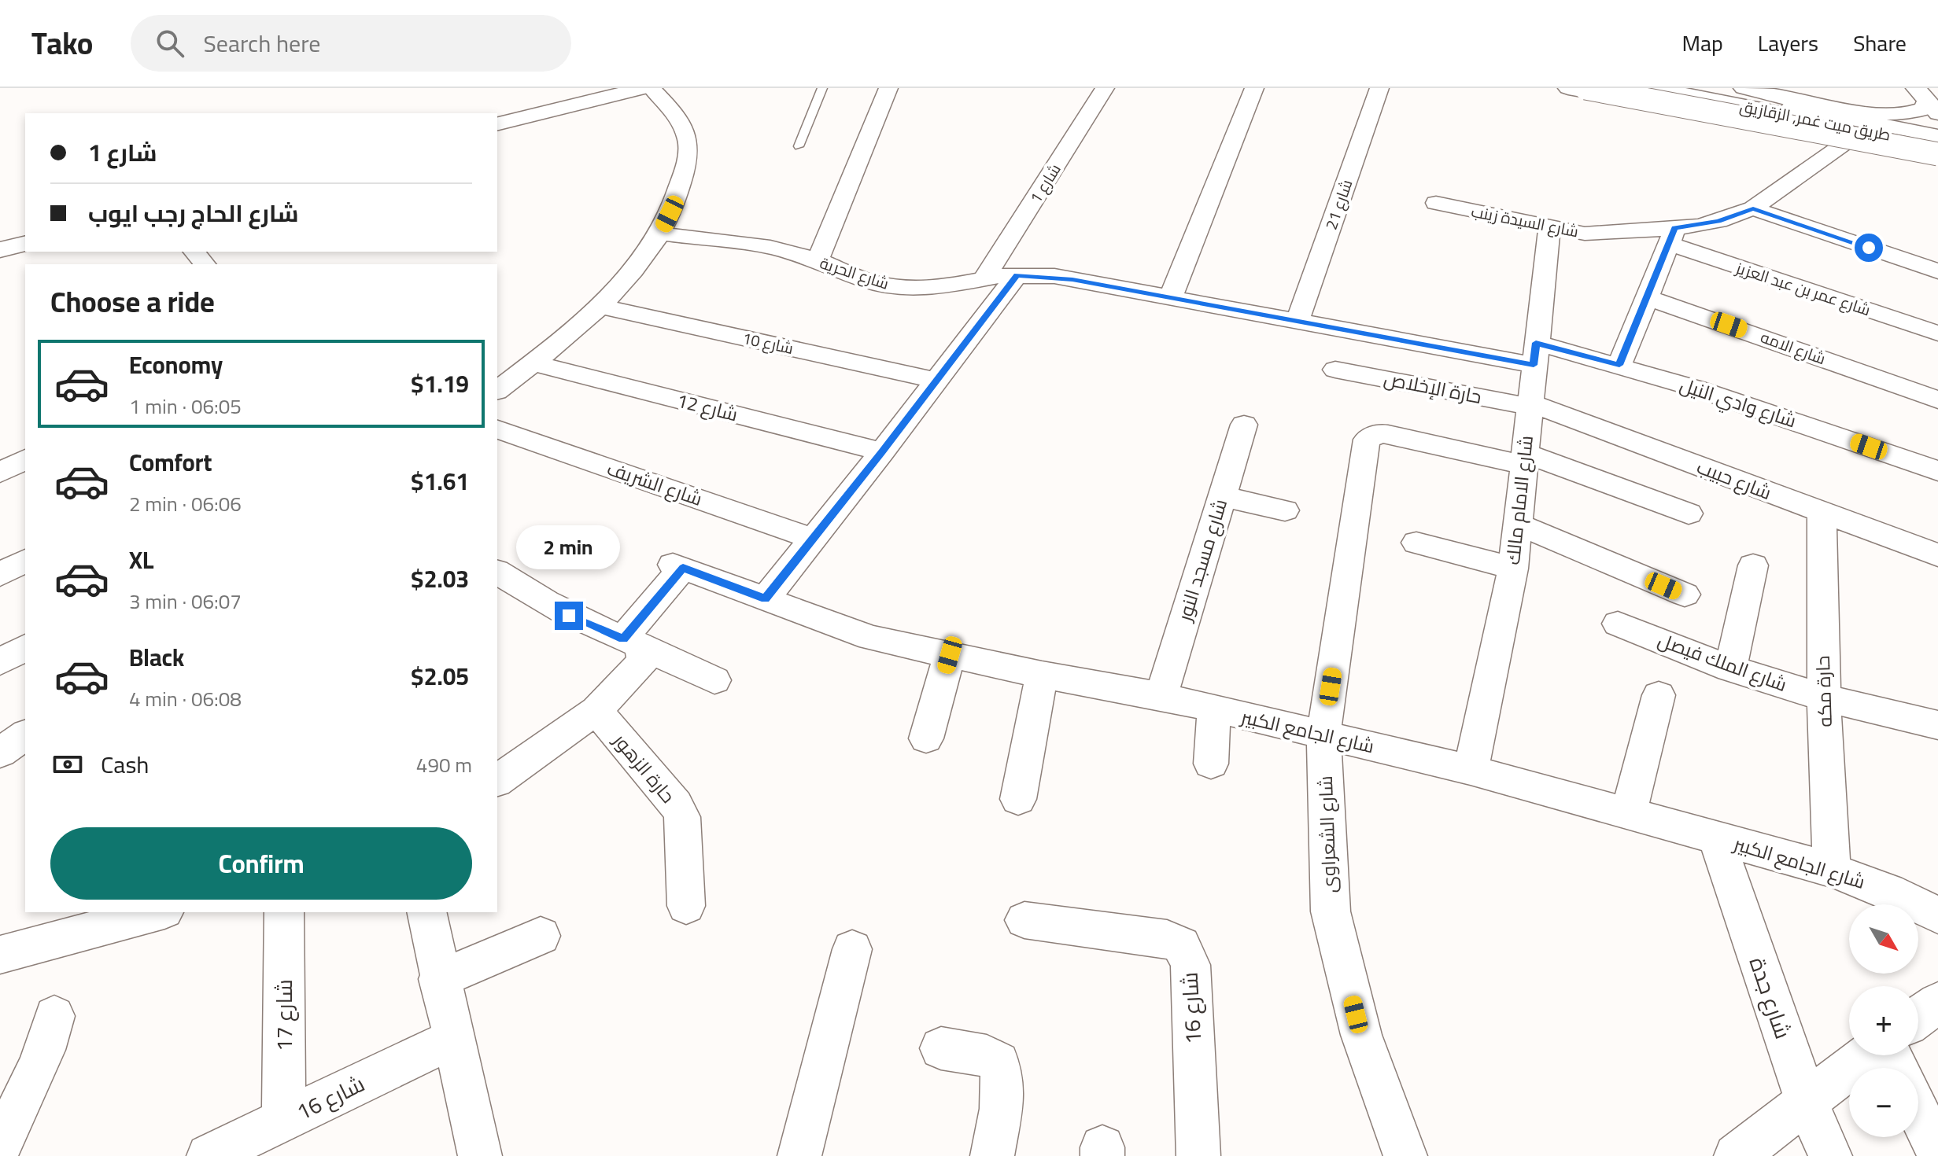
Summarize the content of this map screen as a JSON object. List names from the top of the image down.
{
  "streets": {
    "main road": ["طريق ميت غمر, الزقازيق"],
    "street": [
      "شارع 1",
      "شارع 21",
      "شارع السيدة زينب",
      "شارع الحرية",
      "شارع عمر بن عبد العزيز",
      "شارع 10",
      "شارع الامه",
      "حارة الإخلاص",
      "شارع وادي النيل",
      "شارع 12",
      "شارع حبيب",
      "شارع الشريف",
      "شارع الامام مالك",
      "شارع مسجد النور",
      "شارع الملك فيصل",
      "حارة مكه",
      "شارع الجامع الكبير",
      "حارة الزهور",
      "شارع الشعراوى",
      "شارع جدة",
      "شارع 16",
      "شارع 17"
    ]
  },
  "crossings": [
    ["شارع 1", "شارع الحرية"],
    ["شارع 21", "شارع الحرية"],
    ["شارع السيدة زينب", "شارع عمر بن عبد العزيز"],
    ["شارع السيدة زينب", "شارع الامام مالك"],
    ["شارع الحرية", "شارع وادي النيل"],
    ["شارع الحرية", "شارع الامام مالك"],
    ["حارة الإخلاص", "شارع حبيب"],
    ["حارة الإخلاص", "شارع الامام مالك"],
    ["شارع وادي النيل", "شارع الامام مالك"],
    ["شارع حبيب", "شارع الامام مالك"],
    ["شارع حبيب", "حارة مكه"],
    ["شارع الامام مالك", "شارع الجامع الكبير"],
    ["شارع الامام مالك", "شارع الشعراوى"],
    ["شارع مسجد النور", "شارع الجامع الكبير"],
    ["شارع الملك فيصل", "حارة مكه"],
    ["حارة مكه", "شارع الجامع الكبير"],
    ["شارع الجامع الكبير", "شارع الشعراوى"],
    ["شارع الجامع الكبير", "شارع جدة"],
    ["شارع 16", "شارع 17"]
  ],
  "north": "bottom right",
  "page": {
    "header": "Tako",
    "search": "Search here",
    "nav": ["Map", "Layers", "Share"],
    "banner": ["شارع 1", "شارع الحاج رجب ايوب"],
    "heading": "Choose a ride",
    "list": [
      {
        "name": "Economy",
        "note": "1 min · 06:05",
        "value": "$1.19"
      },
      {
        "name": "Comfort",
        "note": "2 min · 06:06",
        "value": "$1.61"
      },
      {
        "name": "XL",
        "note": "3 min · 06:07",
        "value": "$2.03"
      },
      {
        "name": "Black",
        "note": "4 min · 06:08",
        "value": "$2.05"
      }
    ],
    "bubble": "2 min",
    "pay": ["Cash", "490 m"],
    "buttons": "Confirm",
    "map_buttons": ["+", "−"]
  }
}
